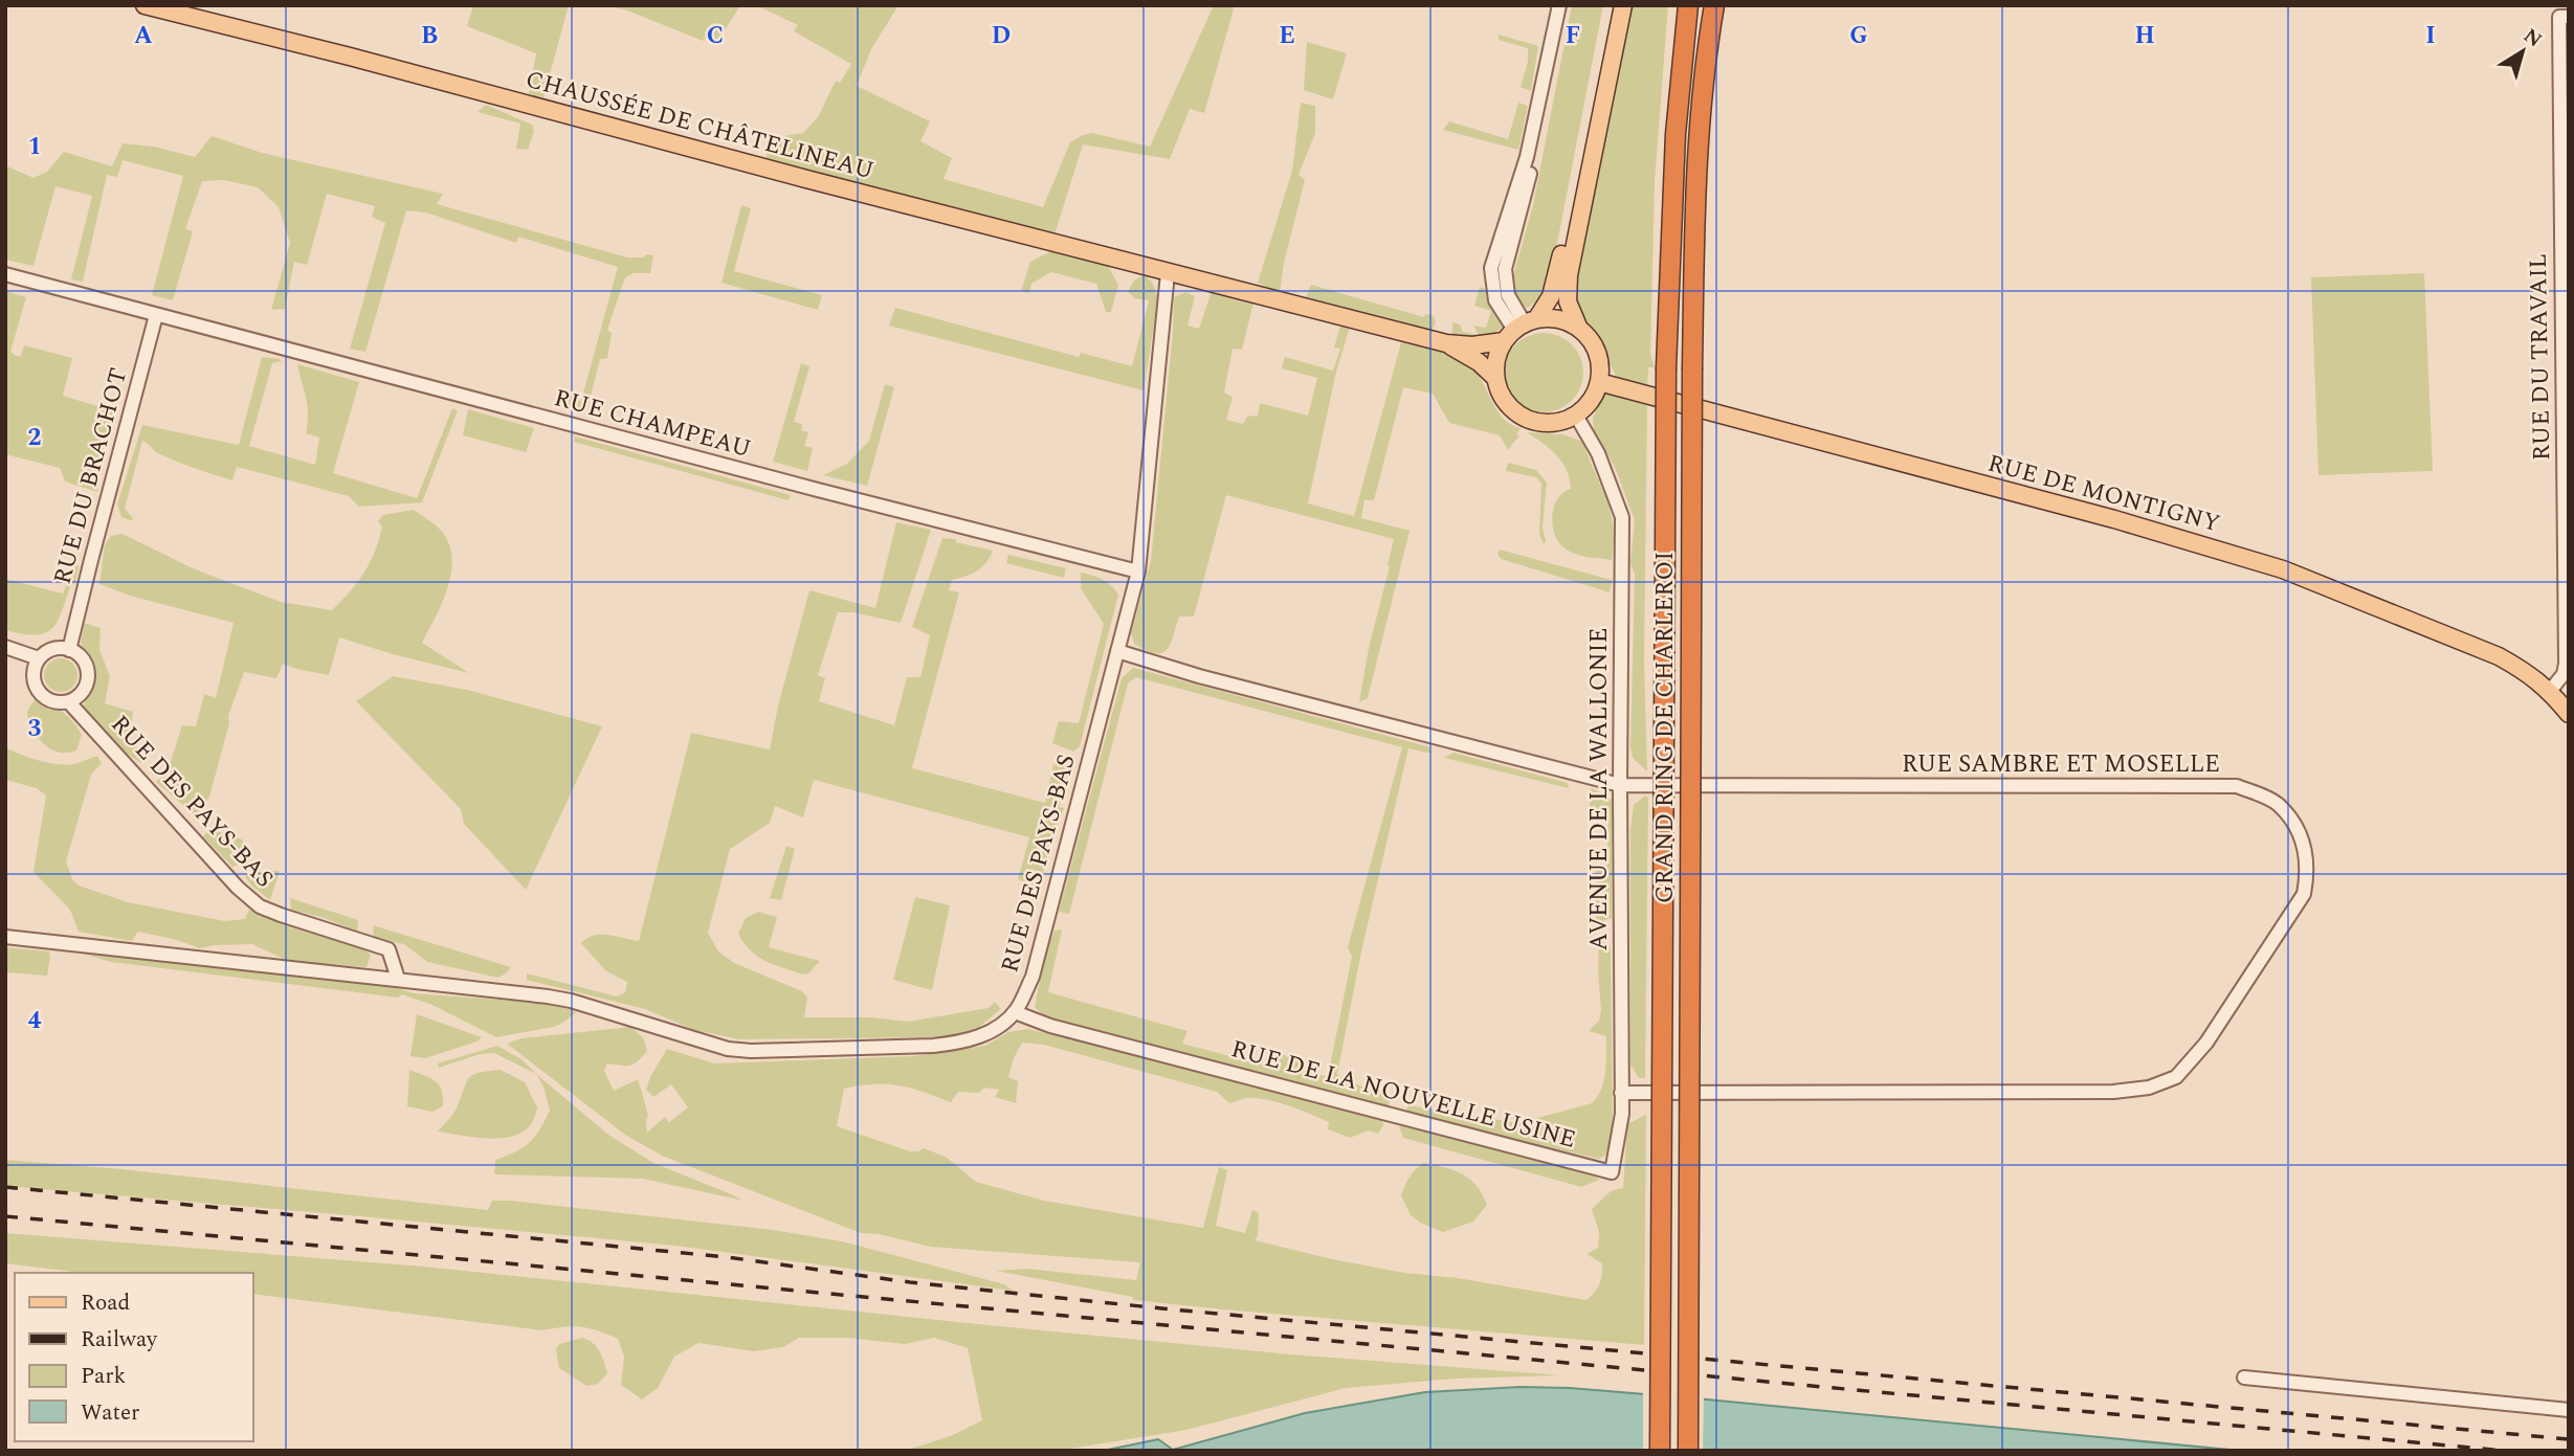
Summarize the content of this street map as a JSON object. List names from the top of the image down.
{
  "streets": {
    "highway": ["GRAND RING DE CHARLEROI"],
    "main road": ["CHAUSSÉE DE CHÂTELINEAU", "RUE DE MONTIGNY"],
    "street": [
      "RUE DU TRAVAIL",
      "RUE CHAMPEAU",
      "RUE DU BRACHOT",
      "RUE SAMBRE ET MOSELLE",
      "AVENUE DE LA WALLONIE",
      "RUE DES PAYS-BAS",
      "RUE DE LA NOUVELLE USINE"
    ]
  },
  "crossings": [
    ["CHAUSSÉE DE CHÂTELINEAU", "RUE DES PAYS-BAS"],
    ["RUE DU TRAVAIL", "RUE DE MONTIGNY"],
    ["RUE CHAMPEAU", "RUE DU BRACHOT"],
    ["RUE CHAMPEAU", "RUE DES PAYS-BAS"],
    ["RUE DU BRACHOT", "RUE DES PAYS-BAS"],
    ["RUE DE MONTIGNY", "AVENUE DE LA WALLONIE"],
    ["RUE SAMBRE ET MOSELLE", "AVENUE DE LA WALLONIE"],
    ["RUE SAMBRE ET MOSELLE", "RUE DES PAYS-BAS"],
    ["AVENUE DE LA WALLONIE", "RUE DE LA NOUVELLE USINE"],
    ["RUE DES PAYS-BAS", "RUE DE LA NOUVELLE USINE"]
  ],
  "legend": [
    "Road",
    "Railway",
    "Park",
    "Water"
  ],
  "north": "top right",
  "grid": {
    "columns": [
      "A",
      "B",
      "C",
      "D",
      "E",
      "F",
      "G",
      "H",
      "I"
    ],
    "rows": [
      "1",
      "2",
      "3",
      "4"
    ]
  }
}
